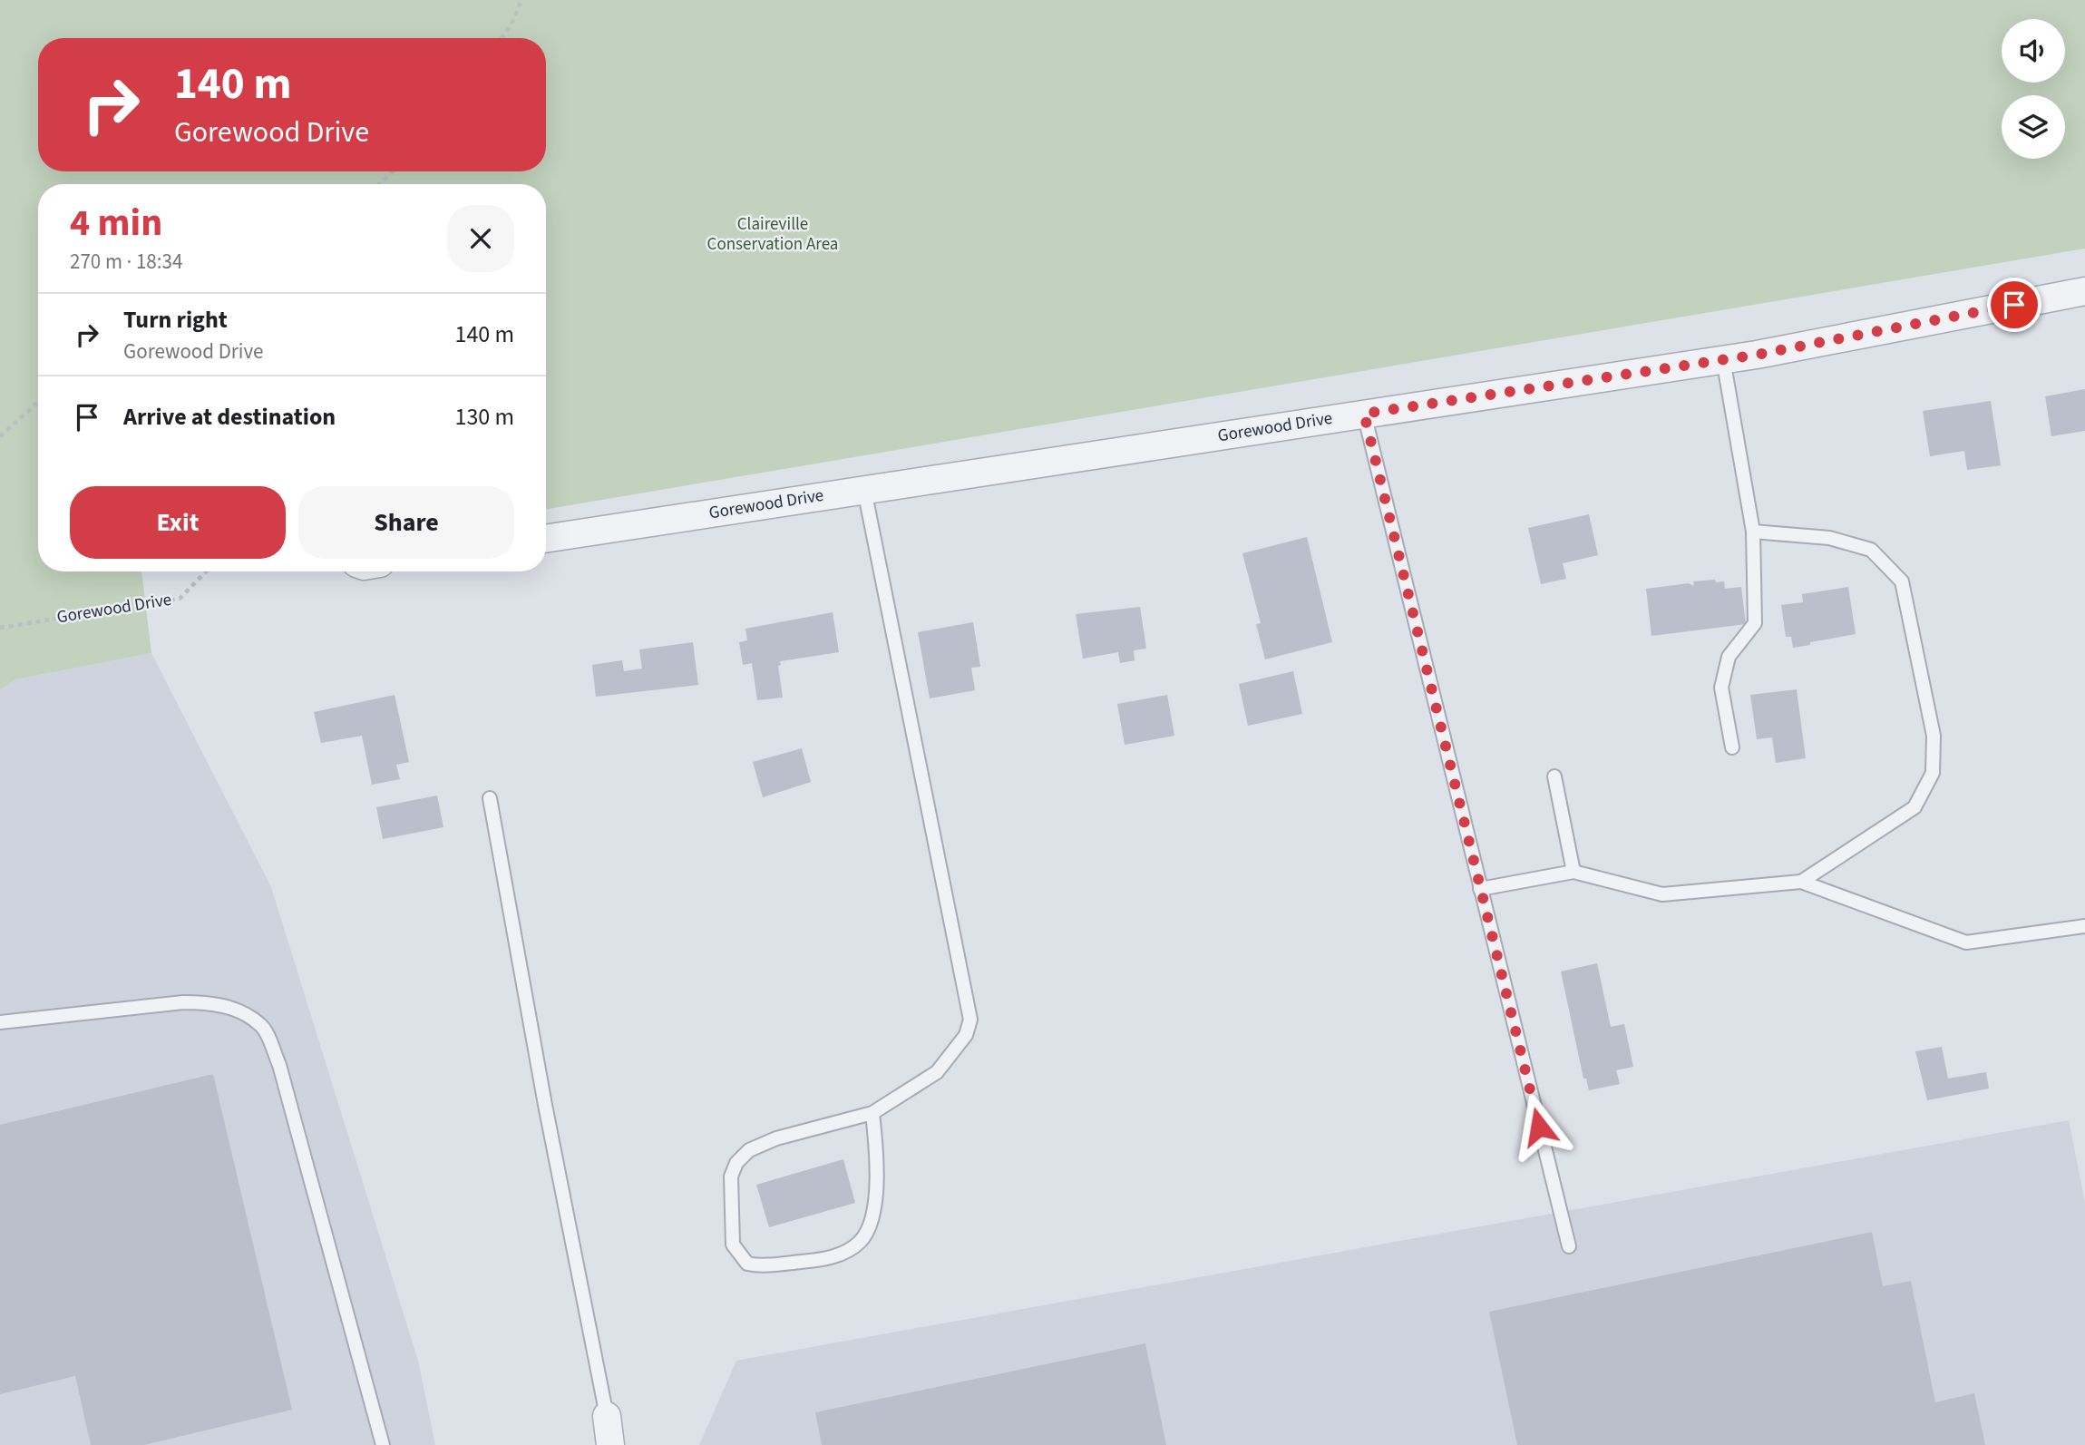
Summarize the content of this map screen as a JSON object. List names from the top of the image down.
{
  "streets": {
    "street": ["Gorewood Drive"]
  },
  "parks": ["Claireville Conservation Area"],
  "page": {
    "turn": ["140 m", "Gorewood Drive"],
    "heading": ["4 min", "270 m · 18:34"],
    "list": [
      {
        "name": "Turn right",
        "note": "Gorewood Drive",
        "value": "140 m"
      },
      {
        "name": "Arrive at destination",
        "value": "130 m"
      }
    ],
    "buttons": ["Exit", "Share"]
  }
}
